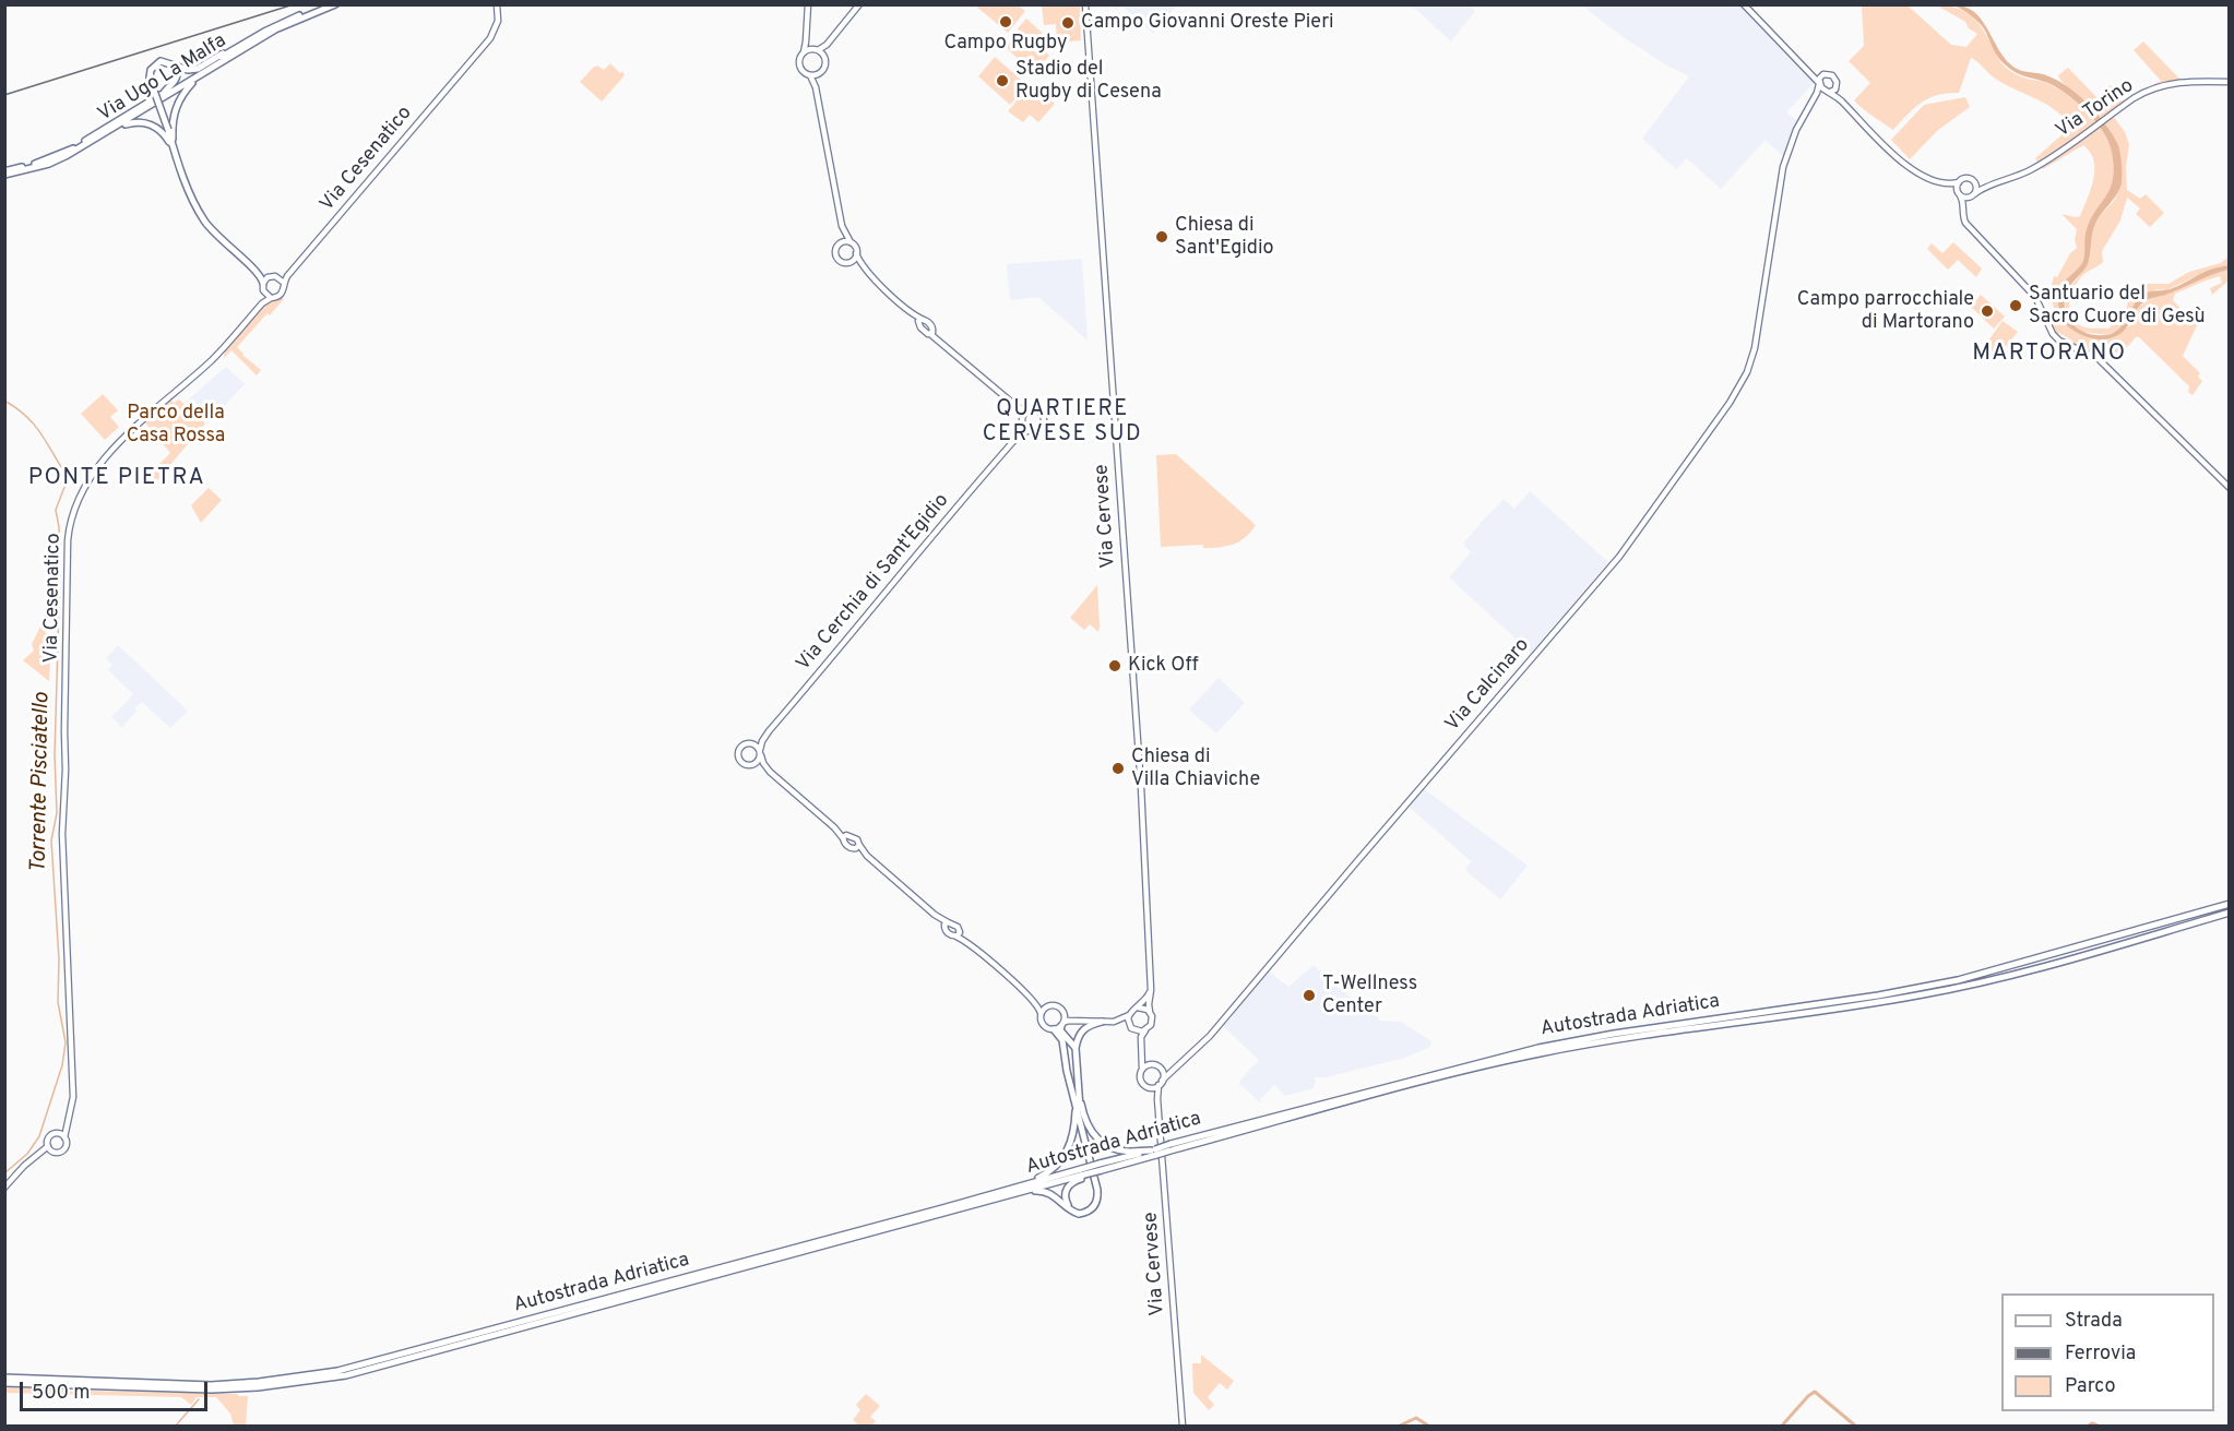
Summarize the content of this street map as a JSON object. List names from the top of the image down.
{
  "streets": {
    "highway": ["Via Ugo La Malfa", "Autostrada Adriatica"],
    "main road": [
      "Via Torino",
      "Via Cesenatico",
      "Via Cervese",
      "Via Cerchia di Sant'Egidio",
      "Via Calcinaro"
    ]
  },
  "crossings": [
    ["Via Cervese", "Via Calcinaro"]
  ],
  "districts": ["MARTORANO", "QUARTIERE CERVESE SUD", "PONTE PIETRA"],
  "water": ["Torrente Pisciatello"],
  "parks": ["Parco della Casa Rossa"],
  "places": [
    "Campo Rugby",
    "Campo Giovanni Oreste Pieri",
    "Stadio del Rugby di Cesena",
    "Chiesa di Sant'Egidio",
    "Santuario del Sacro Cuore di Gesù",
    "Campo parrocchiale di Martorano",
    "Kick Off",
    "Chiesa di Villa Chiaviche",
    "T-Wellness Center"
  ],
  "legend": ["Strada", "Ferrovia", "Parco"],
  "scale_bar": "500 m"
}
